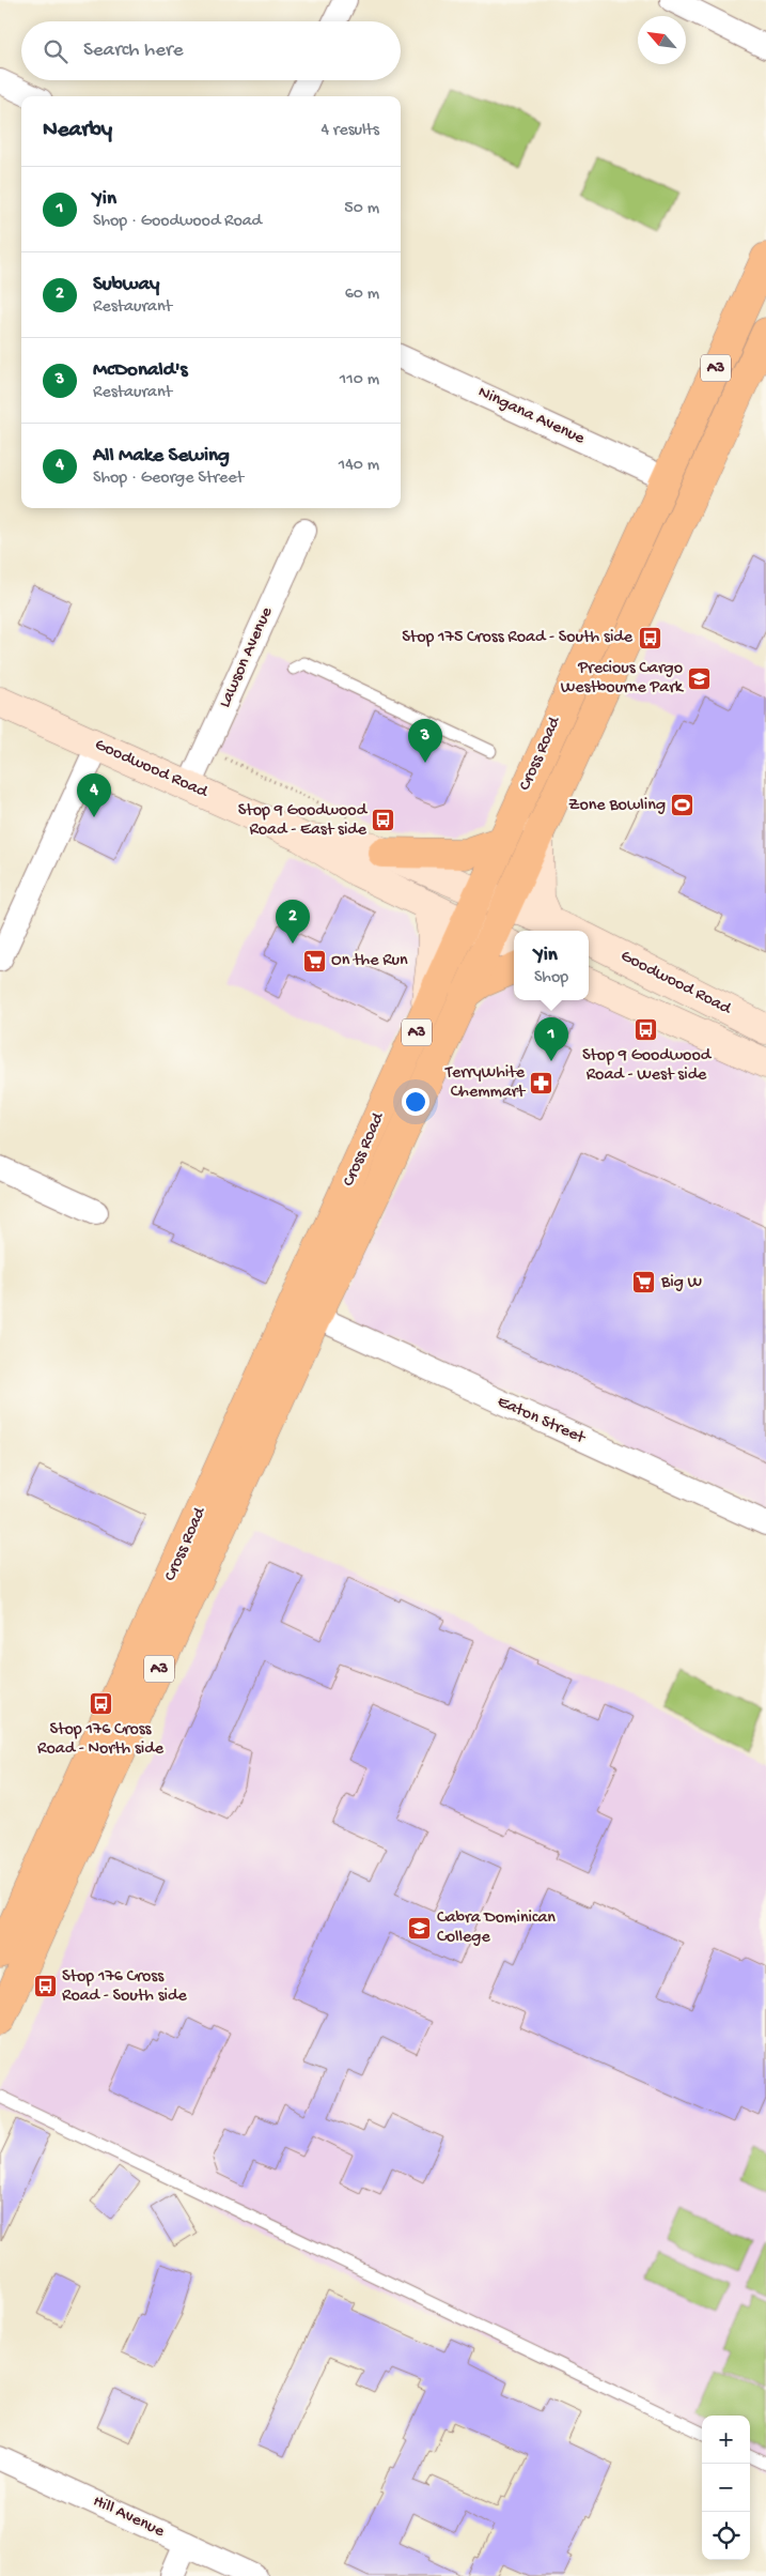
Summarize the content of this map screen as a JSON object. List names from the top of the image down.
{
  "streets": {
    "highway": ["A3", "Cross Road"],
    "main road": ["Goodwood Road"],
    "street": [
      "Ningana Avenue",
      "Lawson Avenue",
      "Eaton Street",
      "Hill Avenue"
    ]
  },
  "crossings": [
    ["Ningana Avenue", "Cross Road"],
    ["Lawson Avenue", "Goodwood Road"],
    ["Cross Road", "Goodwood Road"],
    ["Cross Road", "Eaton Street"]
  ],
  "places": {
    "bus stop": [
      "Stop 175 Cross Road - South side",
      "Stop 9 Goodwood Road - East side",
      "Stop 9 Goodwood Road - West side",
      "Stop 176 Cross Road - North side",
      "Stop 176 Cross Road - South side"
    ],
    "school or university": ["Precious Cargo Westbourne Park", "Cabra Dominican College"],
    "sports": ["Zone Bowling"],
    "supermarket": ["On the Run", "Big W"],
    "pharmacy": ["TerryWhite Chemmart"]
  },
  "north": "top left",
  "page": {
    "search": "Search here",
    "heading": ["Nearby", "4 results"],
    "list": [
      {
        "mark": "1",
        "name": "Yin",
        "note": "Shop · Goodwood Road",
        "value": "50 m"
      },
      {
        "mark": "2",
        "name": "Subway",
        "note": "Restaurant",
        "value": "60 m"
      },
      {
        "mark": "3",
        "name": "McDonald's",
        "note": "Restaurant",
        "value": "110 m"
      },
      {
        "mark": "4",
        "name": "All Make Sewing",
        "note": "Shop · George Street",
        "value": "140 m"
      }
    ],
    "pins": [
      "3",
      "4",
      "2",
      "1"
    ],
    "popup": ["Yin", "Shop"],
    "map_buttons": ["+", "−"]
  }
}
